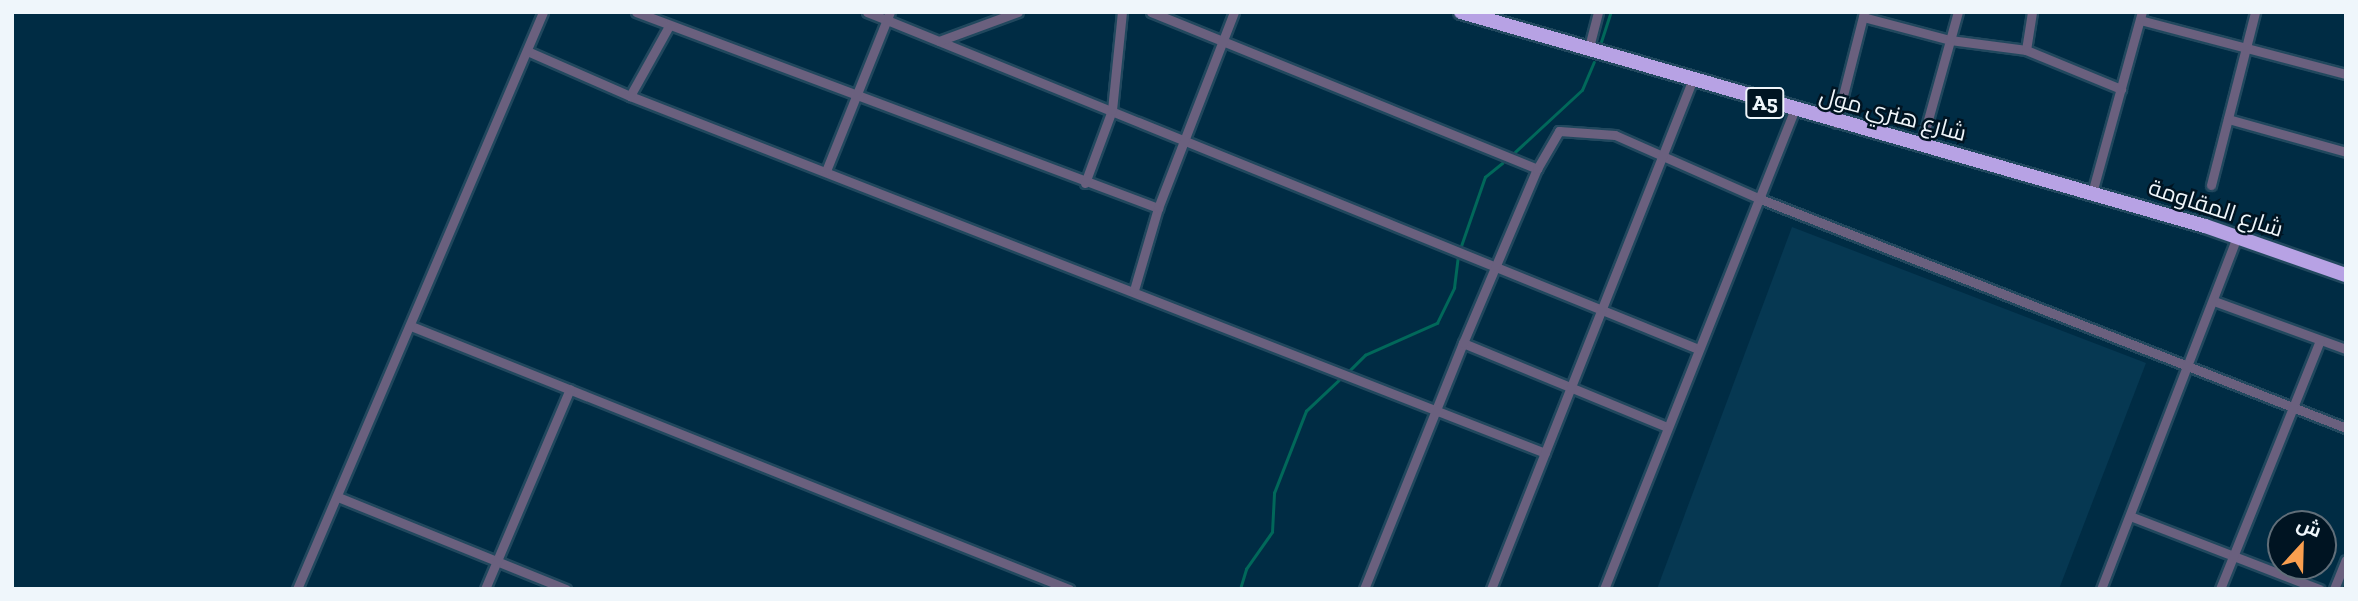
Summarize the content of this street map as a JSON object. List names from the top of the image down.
{
  "streets": {
    "highway": ["A5", "شارع هنري مول", "شارع المقاومة"]
  },
  "crossings": [
    ["شارع هنري مول", "شارع المقاومة"]
  ],
  "north": "top"
}
